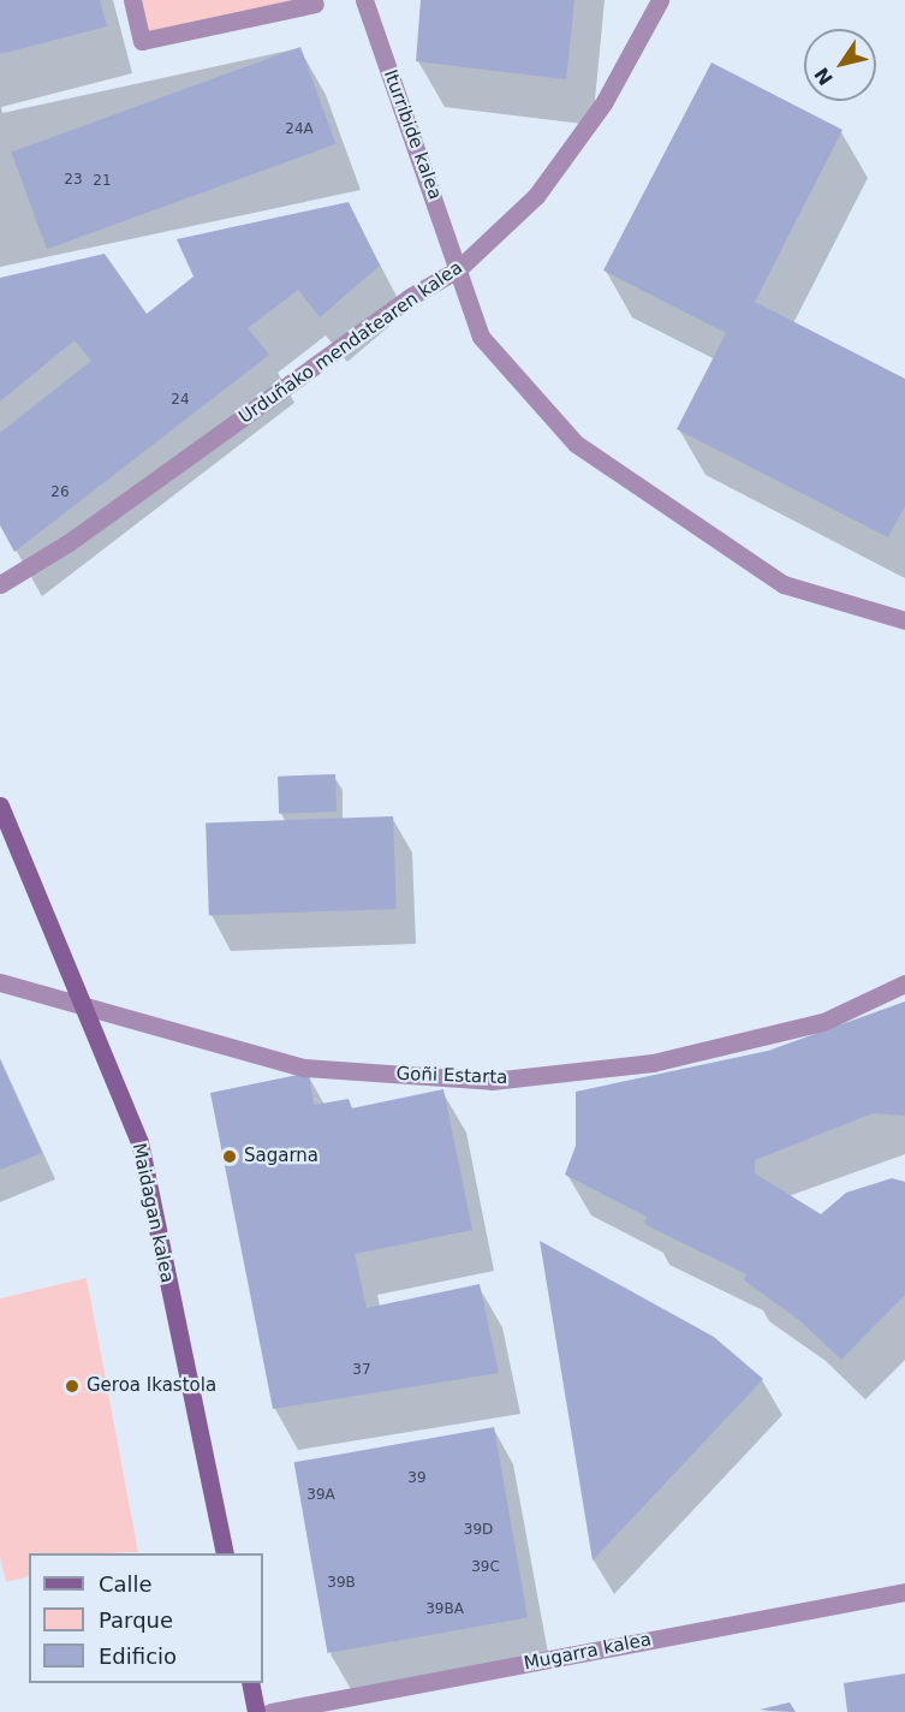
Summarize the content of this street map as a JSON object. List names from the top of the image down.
{
  "streets": {
    "street": [
      "Iturribide kalea",
      "Urduñako mendatearen kalea",
      "Goñi Estarta",
      "Maidagan kalea",
      "Mugarra kalea"
    ]
  },
  "crossings": [
    ["Iturribide kalea", "Urduñako mendatearen kalea"],
    ["Goñi Estarta", "Maidagan kalea"]
  ],
  "places": ["Sagarna", "Geroa Ikastola"],
  "house_numbers": [
    "24A",
    "23",
    "21",
    "24",
    "26",
    "37",
    "39",
    "39A",
    "39D",
    "39C",
    "39B",
    "39BA"
  ],
  "legend": ["Calle", "Parque", "Edificio"],
  "north": "bottom left"
}
